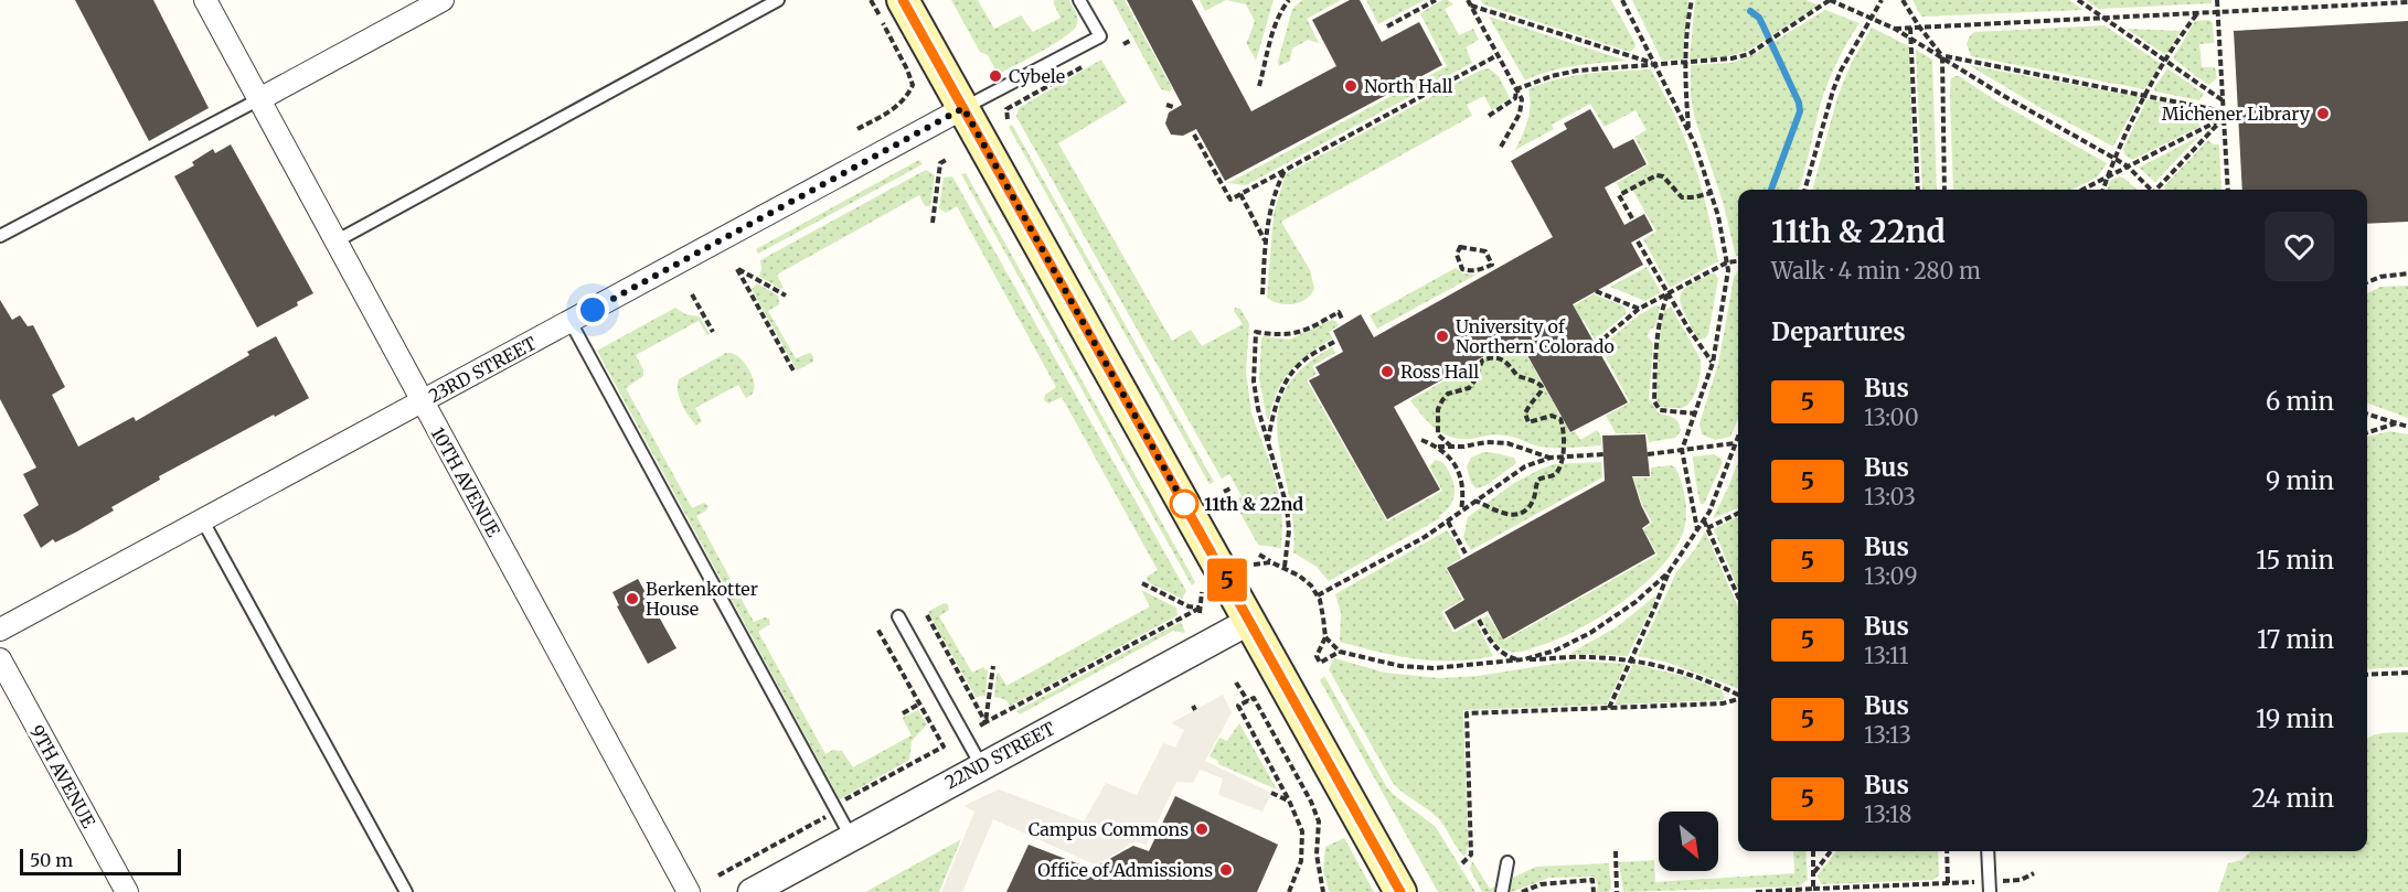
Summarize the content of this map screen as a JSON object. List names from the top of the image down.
{
  "streets": {
    "street": [
      "23RD STREET",
      "10TH AVENUE",
      "22ND STREET",
      "9TH AVENUE"
    ]
  },
  "crossings": [
    ["23RD STREET", "10TH AVENUE"]
  ],
  "places": [
    "Cybele",
    "North Hall",
    "Michener Library",
    "University of Northern Colorado",
    "Ross Hall",
    "11th & 22nd",
    "Berkenkotter House",
    "Campus Commons",
    "Office of Admissions"
  ],
  "lines": ["bus line 5"],
  "scale_bar": "50 m",
  "north": "bottom right",
  "page": {
    "on_map": "5",
    "heading": [
      ["11th & 22nd", "Walk · 4 min · 280 m"],
      "Departures"
    ],
    "list": [
      {
        "mark": "5",
        "name": "Bus",
        "note": "13:00",
        "value": "6 min"
      },
      {
        "mark": "5",
        "name": "Bus",
        "note": "13:03",
        "value": "9 min"
      },
      {
        "mark": "5",
        "name": "Bus",
        "note": "13:09",
        "value": "15 min"
      },
      {
        "mark": "5",
        "name": "Bus",
        "note": "13:11",
        "value": "17 min"
      },
      {
        "mark": "5",
        "name": "Bus",
        "note": "13:13",
        "value": "19 min"
      },
      {
        "mark": "5",
        "name": "Bus",
        "note": "13:18",
        "value": "24 min"
      }
    ],
    "scale": "50 m"
  }
}
